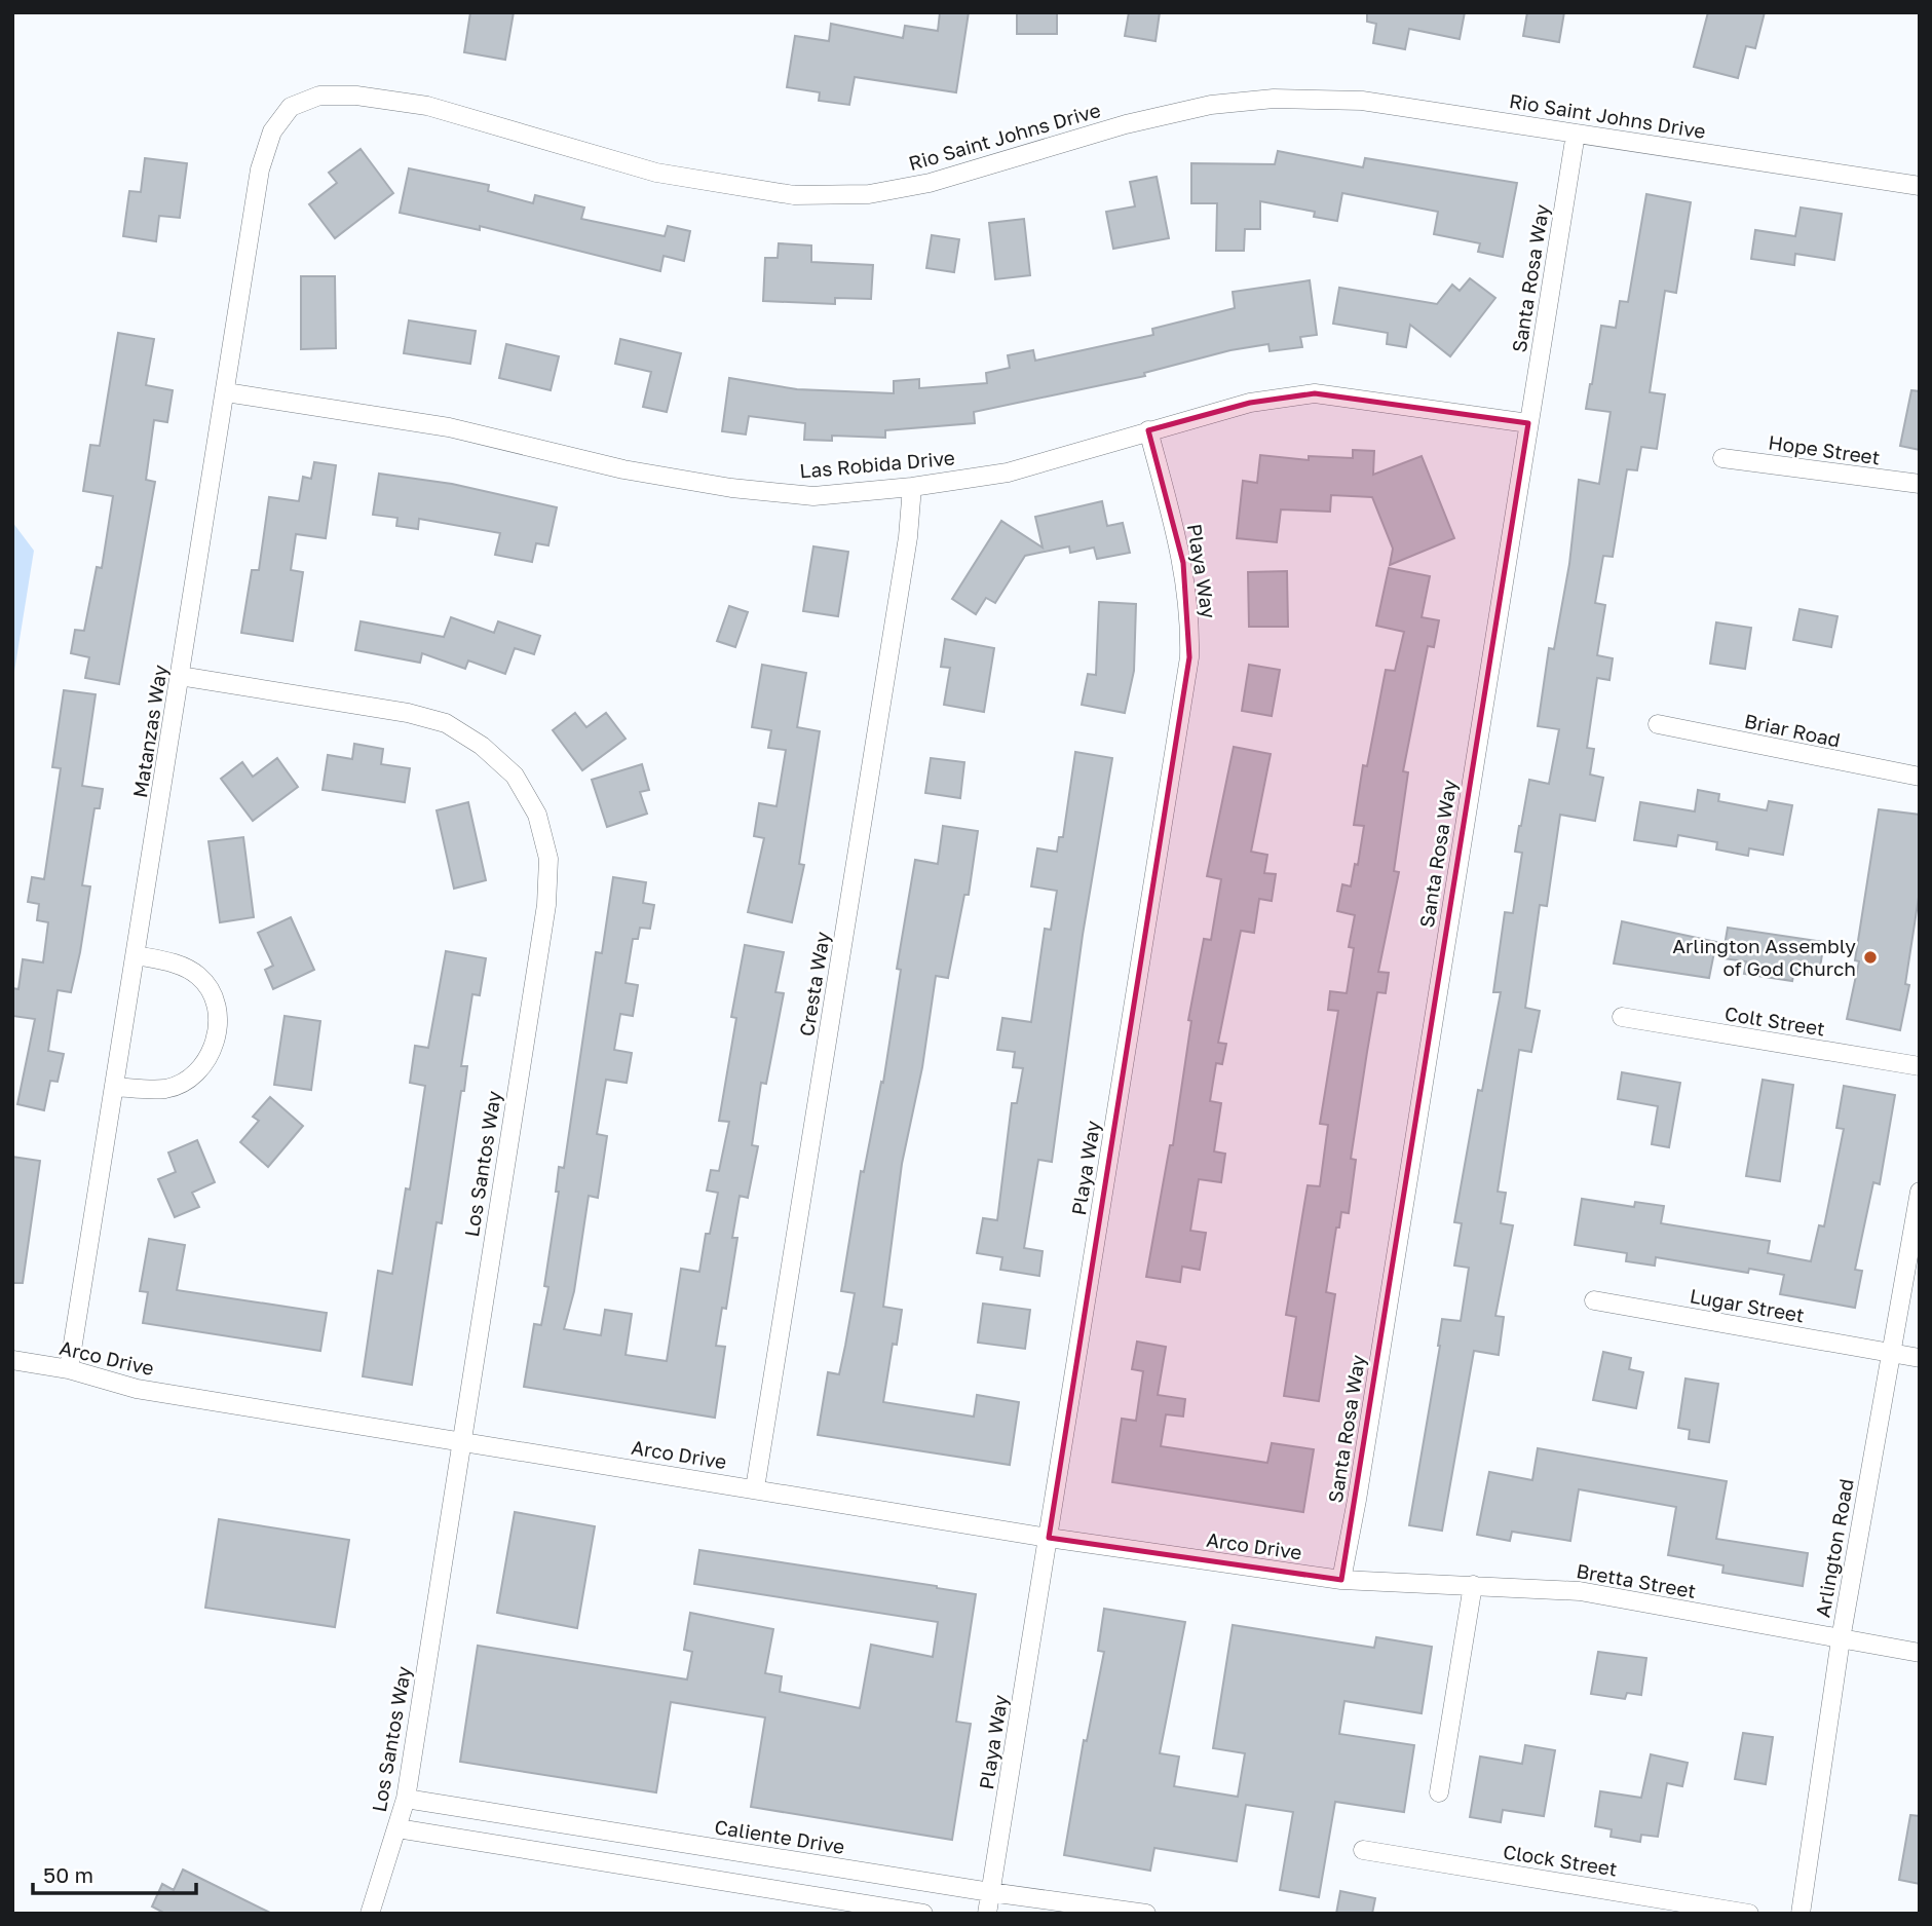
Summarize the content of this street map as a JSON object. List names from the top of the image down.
{
  "streets": {
    "street": [
      "Rio Saint Johns Drive",
      "Santa Rosa Way",
      "Hope Street",
      "Las Robida Drive",
      "Playa Way",
      "Briar Road",
      "Matanzas Way",
      "Cresta Way",
      "Colt Street",
      "Los Santos Way",
      "Lugar Street",
      "Arco Drive",
      "Arlington Road",
      "Bretta Street",
      "Caliente Drive",
      "Clock Street"
    ]
  },
  "crossings": [
    ["Rio Saint Johns Drive", "Santa Rosa Way"],
    ["Rio Saint Johns Drive", "Matanzas Way"],
    ["Santa Rosa Way", "Las Robida Drive"],
    ["Santa Rosa Way", "Arco Drive"],
    ["Santa Rosa Way", "Bretta Street"],
    ["Las Robida Drive", "Playa Way"],
    ["Las Robida Drive", "Matanzas Way"],
    ["Las Robida Drive", "Cresta Way"],
    ["Playa Way", "Arco Drive"],
    ["Playa Way", "Caliente Drive"],
    ["Matanzas Way", "Los Santos Way"],
    ["Matanzas Way", "Arco Drive"],
    ["Cresta Way", "Arco Drive"],
    ["Los Santos Way", "Arco Drive"],
    ["Los Santos Way", "Caliente Drive"],
    ["Lugar Street", "Arlington Road"],
    ["Arco Drive", "Bretta Street"],
    ["Arlington Road", "Bretta Street"]
  ],
  "places": ["Arlington Assembly of God Church"],
  "scale_bar": "50 m"
}
